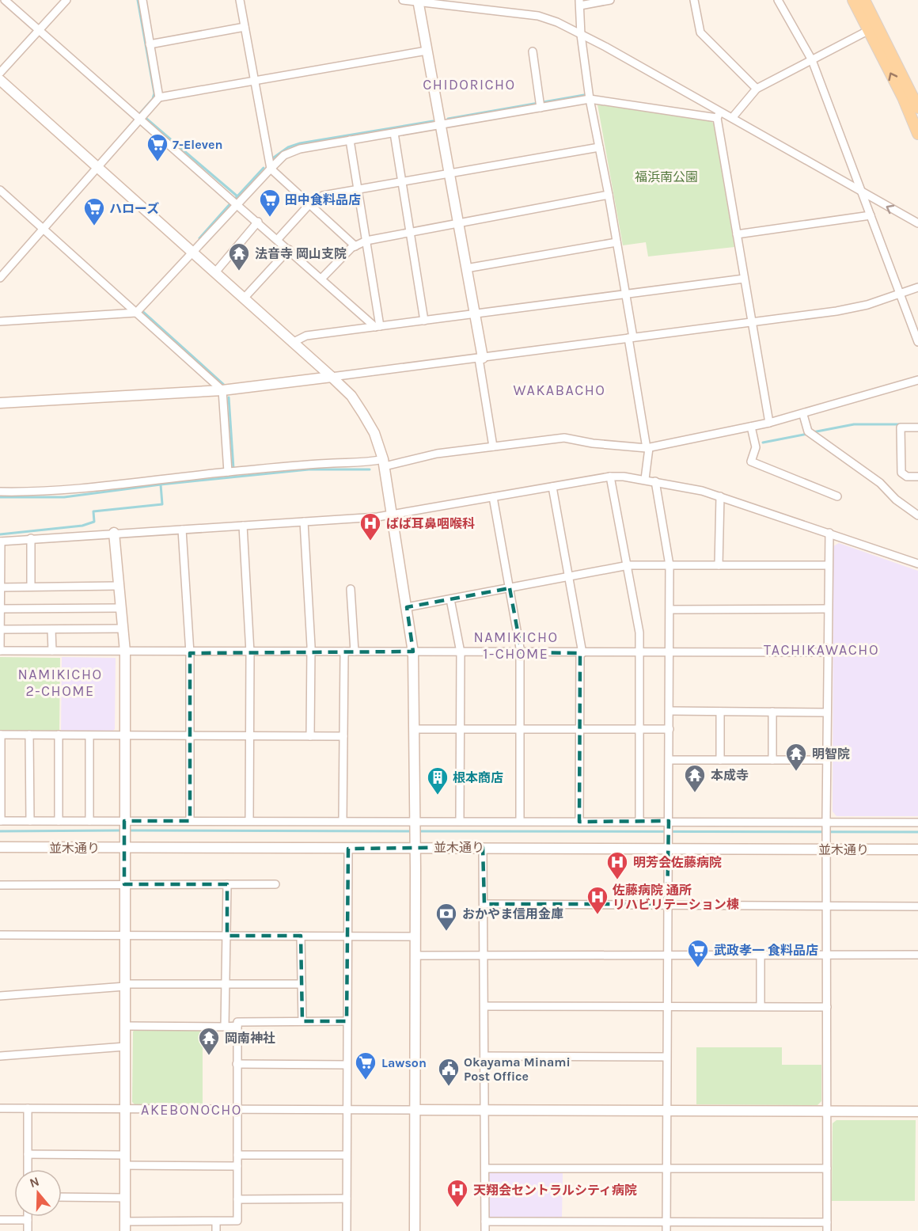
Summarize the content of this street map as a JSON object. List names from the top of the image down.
{
  "streets": {
    "street": ["並木通り"]
  },
  "districts": [
    "CHIDORICHO",
    "WAKABACHO",
    "NAMIKICHO 1-CHOME",
    "TACHIKAWACHO",
    "NAMIKICHO 2-CHOME",
    "AKEBONOCHO"
  ],
  "parks": ["福浜南公園"],
  "places": {
    "supermarket": [
      "7-Eleven",
      "田中食料品店",
      "ハローズ",
      "武政孝一 食料品店",
      "Lawson"
    ],
    "temple": [
      "法音寺 岡山支院",
      "明智院",
      "本成寺",
      "岡南神社"
    ],
    "hospital": [
      "ばば耳鼻咽喉科",
      "明芳会佐藤病院",
      "佐藤病院 通所 リハビリテーション棟",
      "天翔会セントラルシティ病院"
    ],
    "building": ["根本商店"],
    "bank": ["おかやま信用金庫"],
    "public building": ["Okayama Minami Post Office"]
  },
  "north": "top"
}
